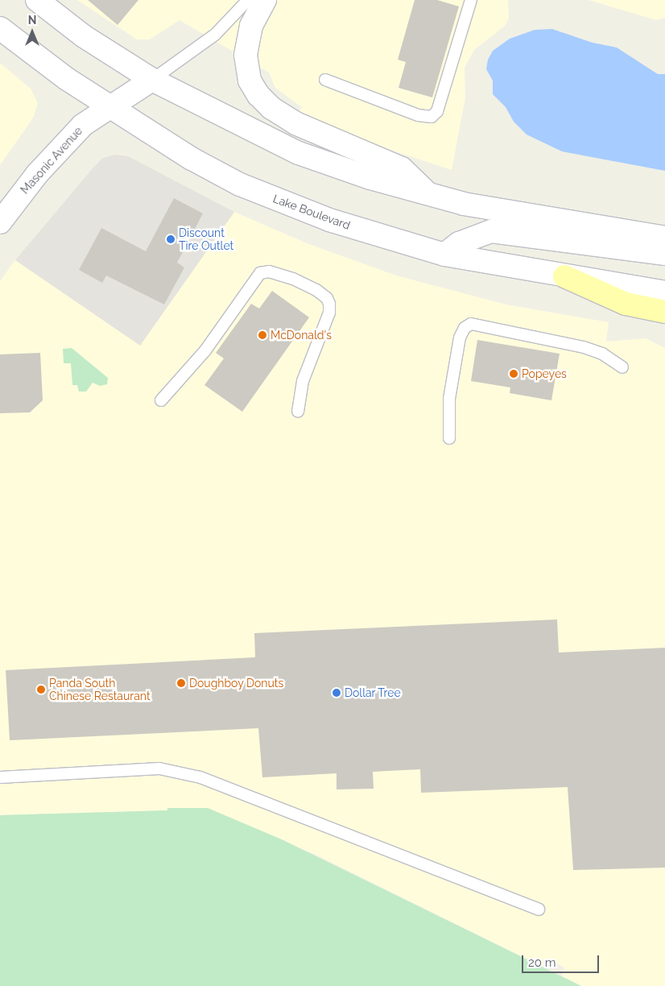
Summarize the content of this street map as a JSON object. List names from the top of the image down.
{
  "streets": {
    "main road": ["Masonic Avenue", "Lake Boulevard"]
  },
  "crossings": [
    ["Masonic Avenue", "Lake Boulevard"]
  ],
  "places": [
    "Discount Tire Outlet",
    "McDonald's",
    "Popeyes",
    "Doughboy Donuts",
    "Panda South Chinese Restaurant",
    "Dollar Tree"
  ],
  "scale_bar": "20 m",
  "north": "top"
}
